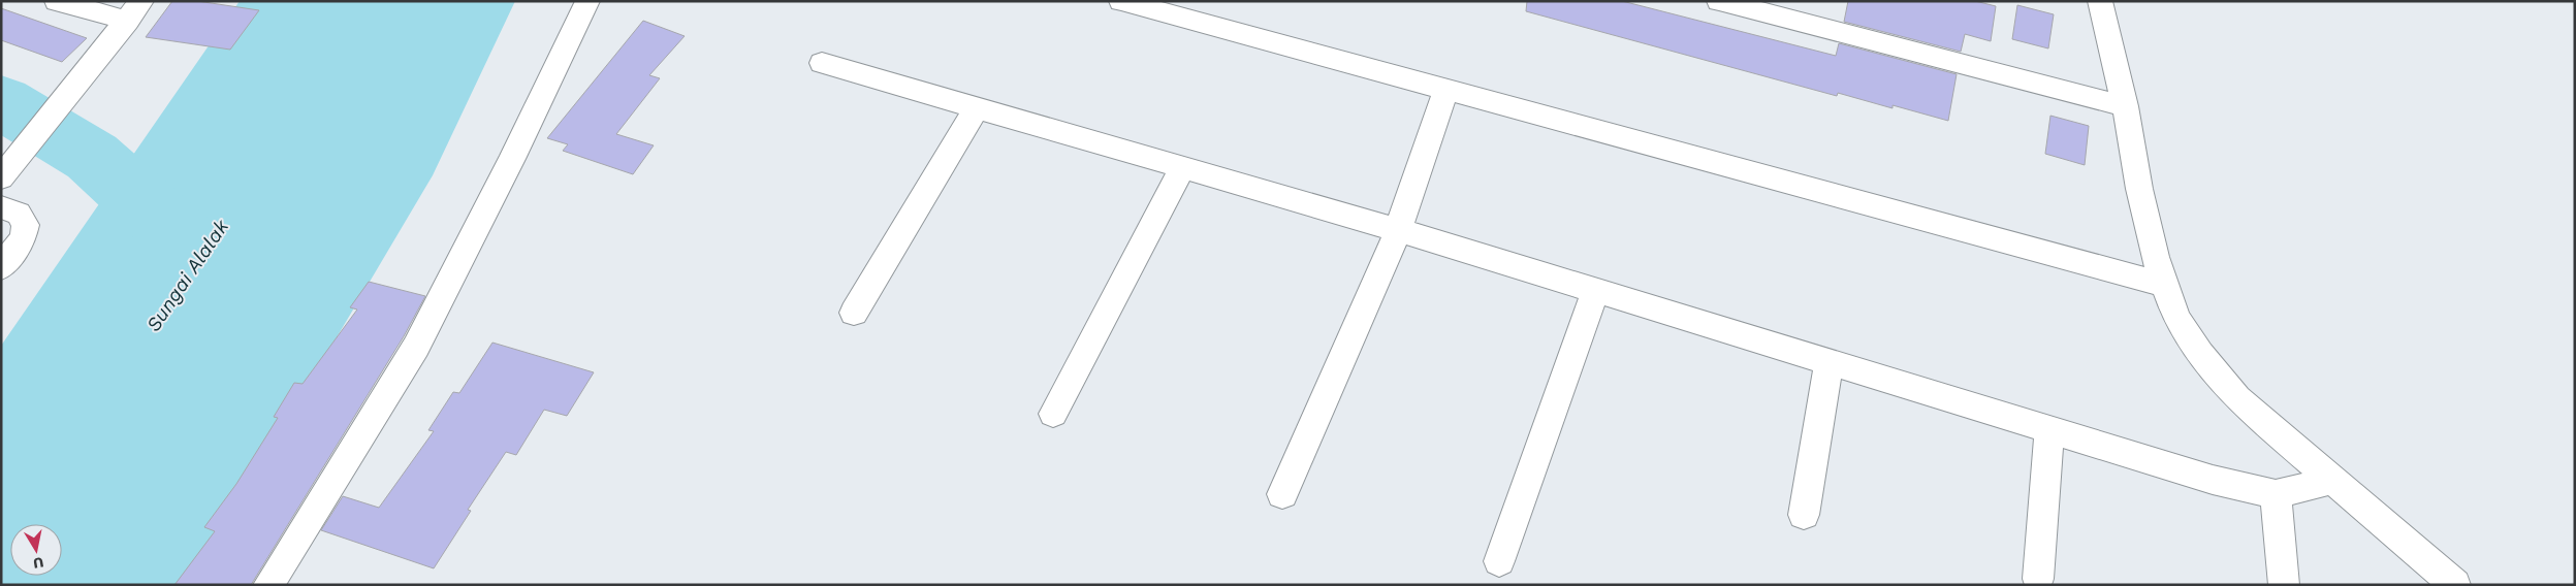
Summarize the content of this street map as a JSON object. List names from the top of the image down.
{
  "water": ["Sungai Alalak"],
  "north": "bottom"
}
